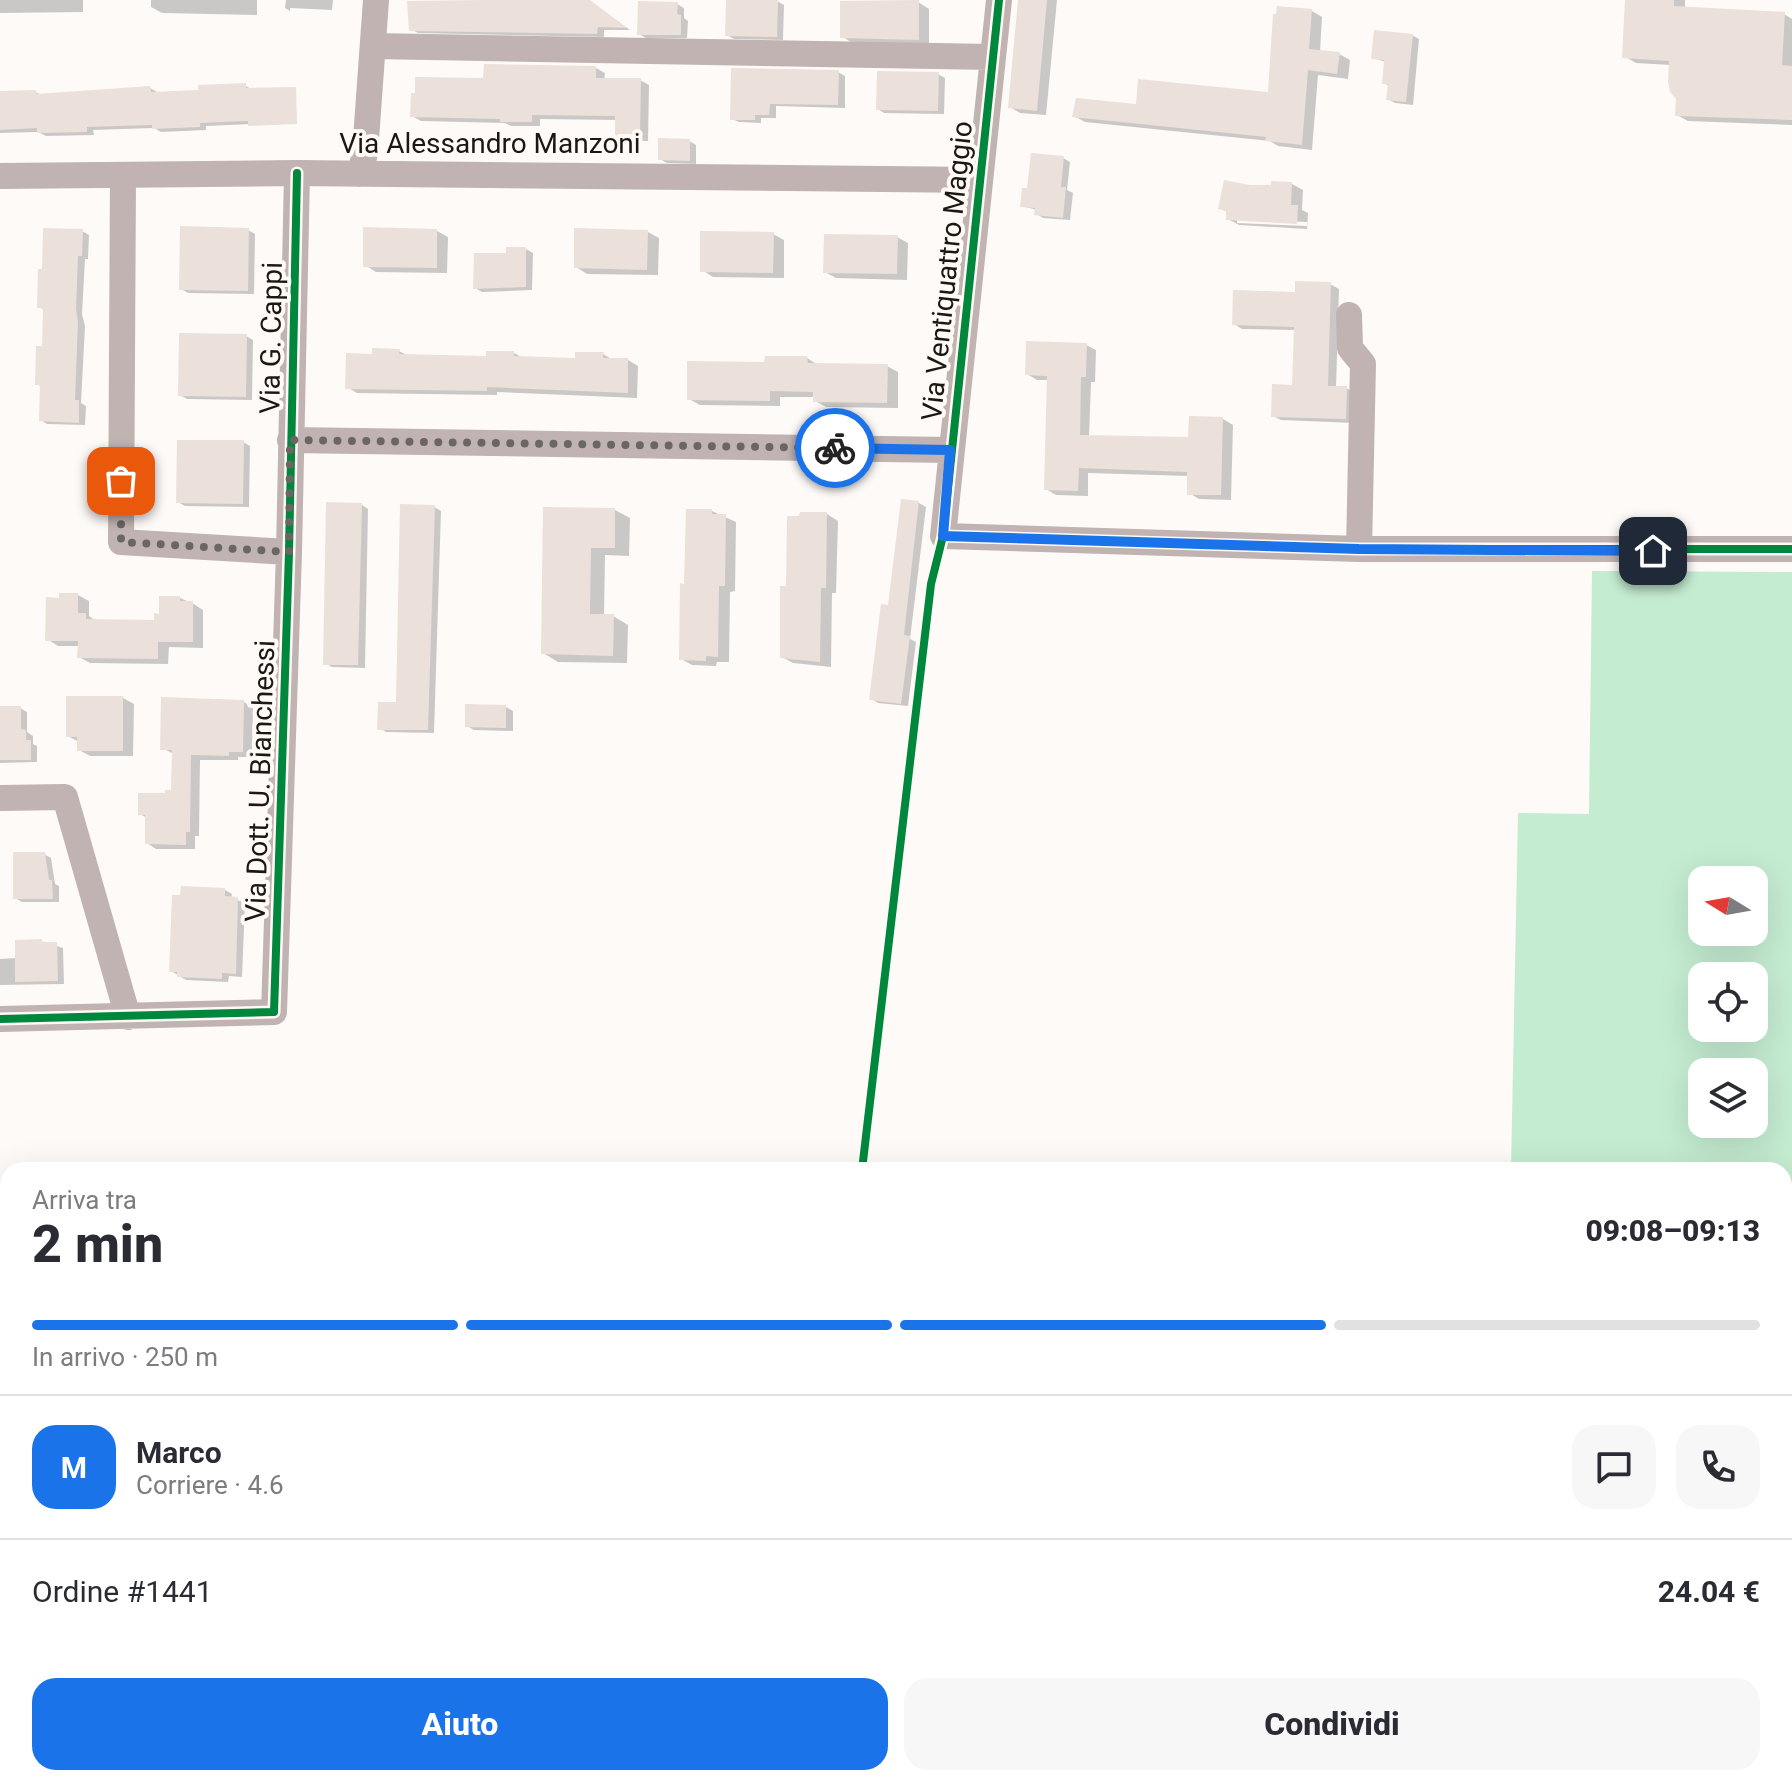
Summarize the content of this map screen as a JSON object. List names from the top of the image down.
{
  "streets": {
    "street": [
      "Via Alessandro Manzoni",
      "Via Ventiquattro Maggio",
      "Via G. Cappi",
      "Via Dott. U. Bianchessi"
    ]
  },
  "crossings": [
    ["Via Alessandro Manzoni", "Via Ventiquattro Maggio"],
    ["Via Alessandro Manzoni", "Via G. Cappi"],
    ["Via Ventiquattro Maggio", "Via G. Cappi"],
    ["Via G. Cappi", "Via Dott. U. Bianchessi"]
  ],
  "north": "left",
  "page": {
    "heading": ["2 min", "Arriva tra", "09:08–09:13"],
    "panel": [
      "Marco",
      "Corriere · 4.6",
      "Ordine #1441",
      "24.04 €"
    ],
    "bar": "In arrivo · 250 m",
    "round": "M",
    "buttons": ["Aiuto", "Condividi"]
  }
}
